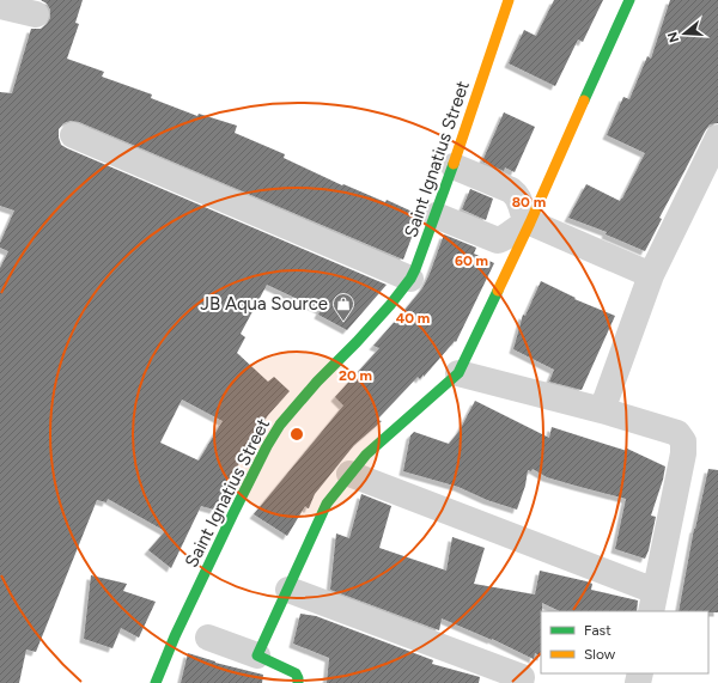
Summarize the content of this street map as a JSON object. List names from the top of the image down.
{
  "streets": {
    "street": ["Saint Ignatius Street"]
  },
  "places": {
    "shop": ["JB Aqua Source"]
  },
  "legend": ["Fast", "Slow"],
  "north": "left",
  "rings": [
    "80 m",
    "60 m",
    "40 m",
    "20 m"
  ]
}
